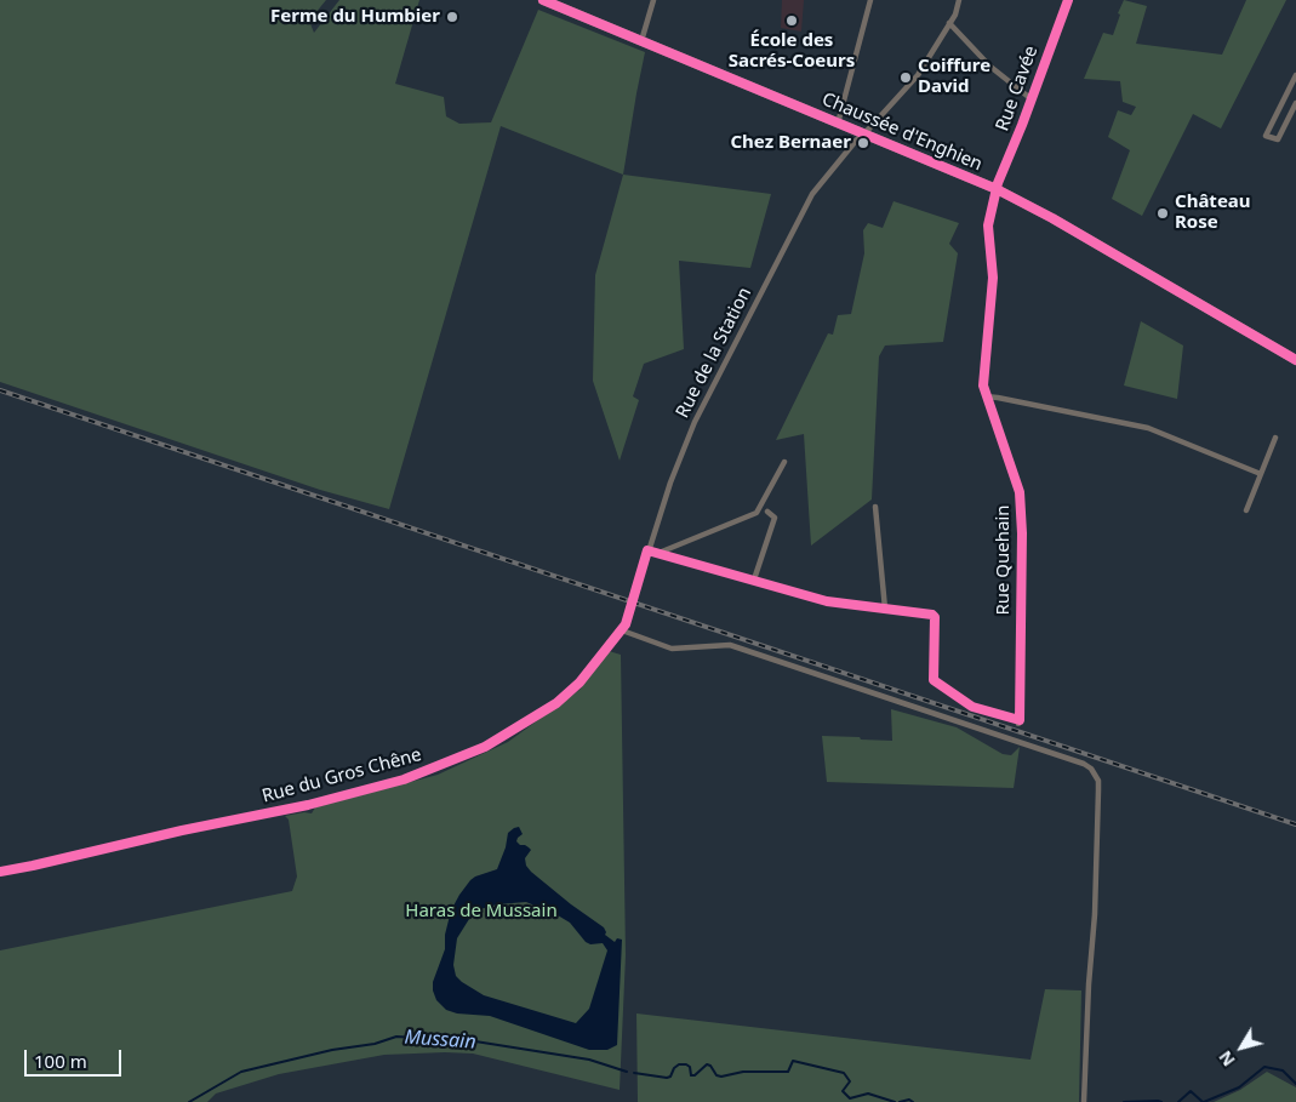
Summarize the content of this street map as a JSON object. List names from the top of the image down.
{
  "streets": {
    "main road": ["Chaussée d'Enghien"],
    "street": [
      "Rue Cavée",
      "Rue de la Station",
      "Rue Quehain",
      "Rue du Gros Chêne"
    ]
  },
  "crossings": [
    ["Rue Cavée", "Chaussée d'Enghien"],
    ["Rue Cavée", "Rue Quehain"],
    ["Chaussée d'Enghien", "Rue de la Station"],
    ["Chaussée d'Enghien", "Rue Quehain"],
    ["Rue de la Station", "Rue du Gros Chêne"]
  ],
  "water": ["Mussain"],
  "parks": ["Haras de Mussain"],
  "places": [
    "Ferme du Humbier",
    "École des Sacrés-Coeurs",
    "Coiffure David",
    "Chez Bernaer",
    "Château Rose"
  ],
  "scale_bar": "100 m",
  "north": "bottom left"
}
